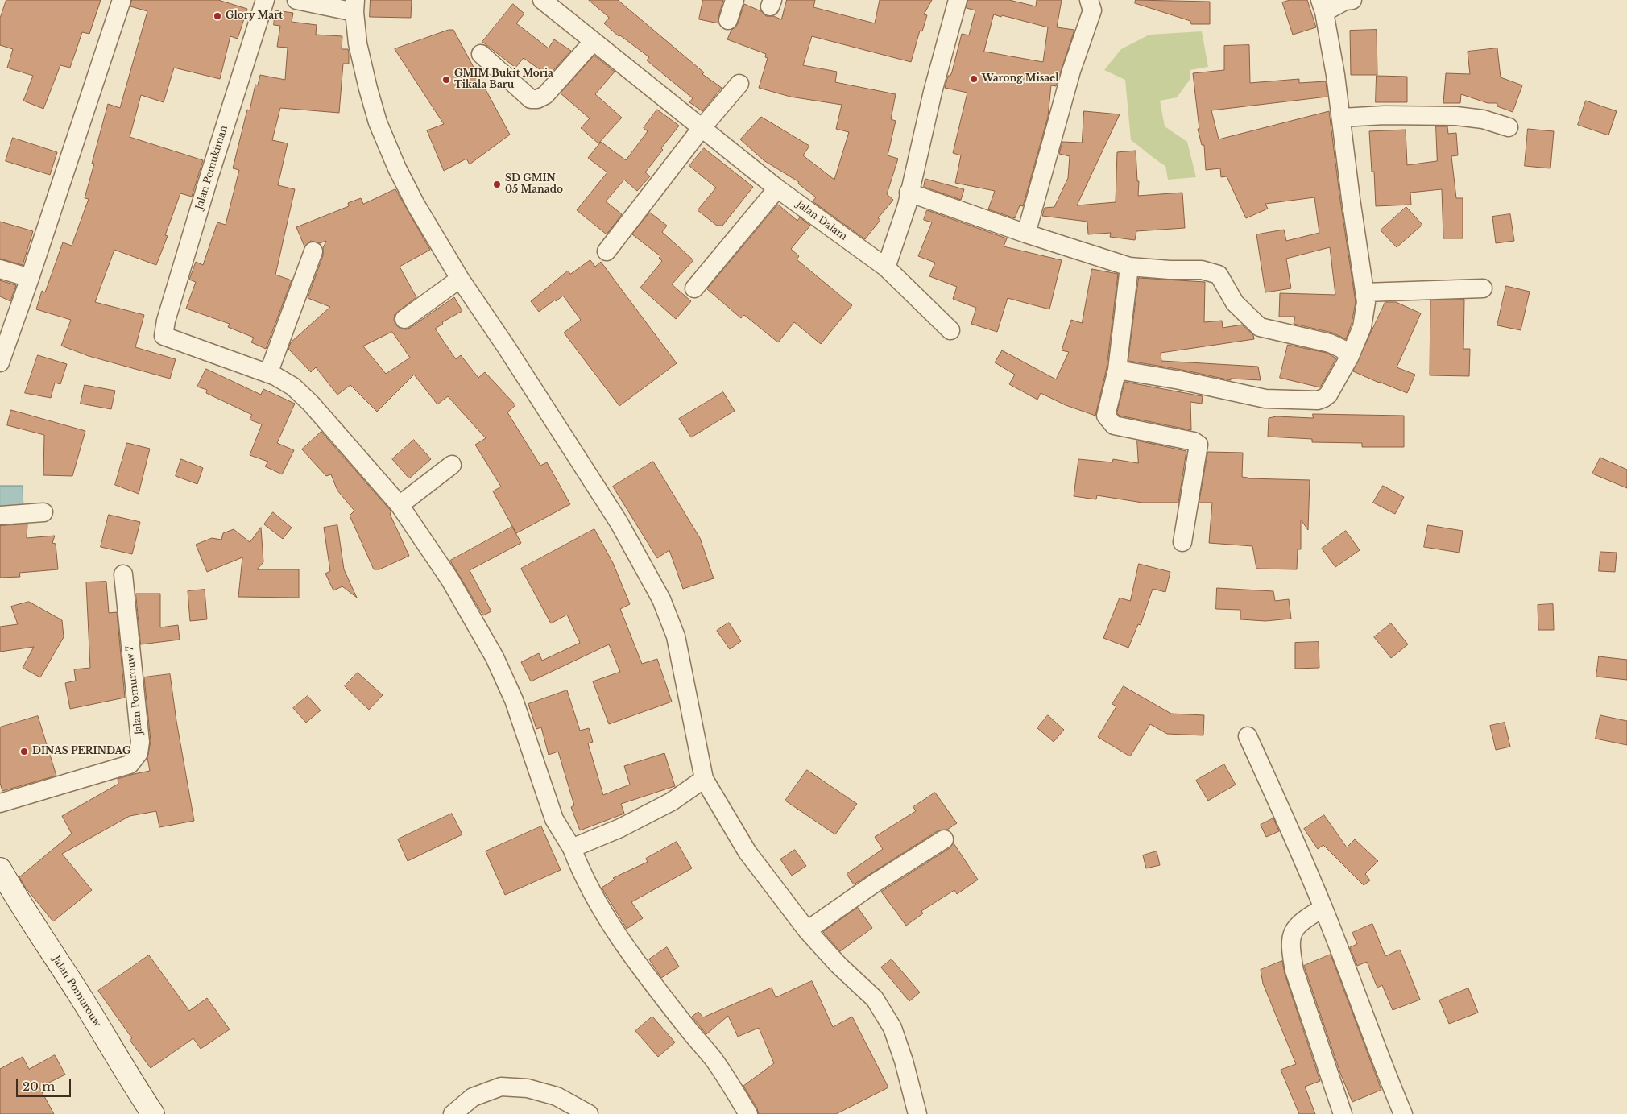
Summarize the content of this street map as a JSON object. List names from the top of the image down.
{
  "streets": {
    "main road": ["Jalan Pomurouw"],
    "street": ["Jalan Pemukiman", "Jalan Dalam", "Jalan Pomurouw 7"]
  },
  "places": [
    "Glory Mart",
    "Warong Misael",
    "GMIM Bukit Moria Tikala Baru",
    "SD GMIN 05 Manado",
    "DINAS PERINDAG"
  ],
  "scale_bar": "20 m"
}
